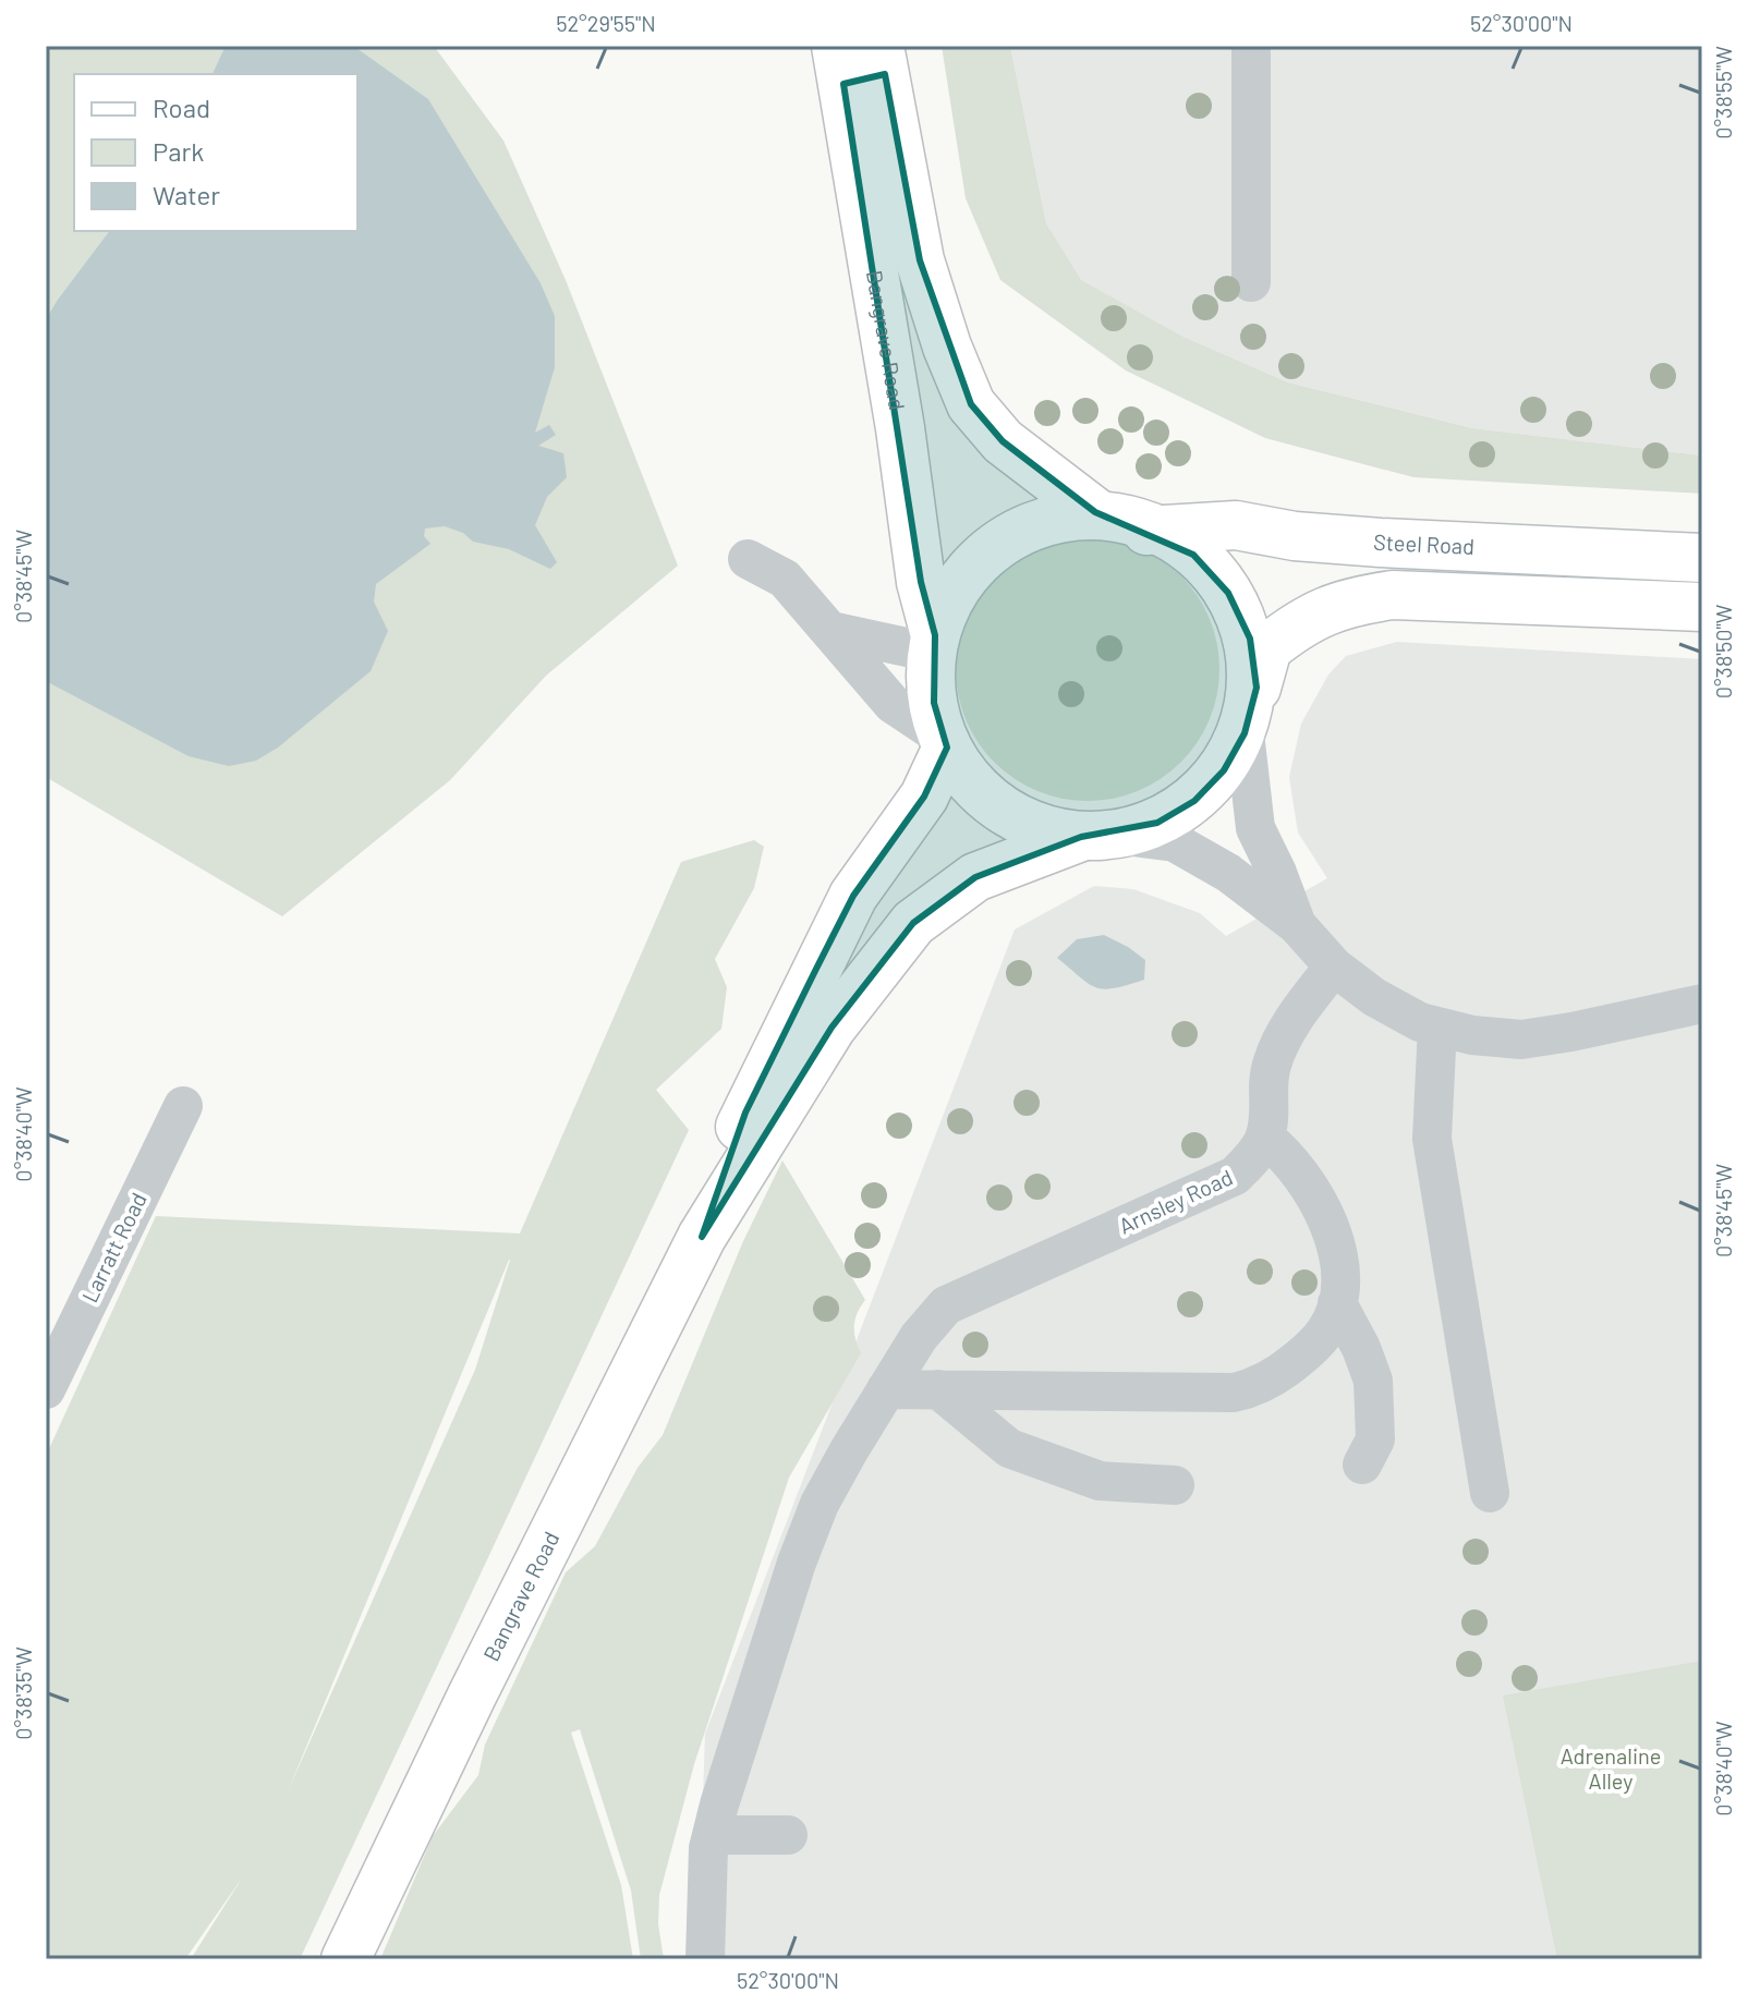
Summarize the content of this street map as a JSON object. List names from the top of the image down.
{
  "streets": {
    "main road": ["Bangrave Road", "Steel Road"],
    "street": ["Arnsley Road", "Larratt Road"]
  },
  "parks": ["Adrenaline Alley"],
  "legend": ["Road", "Park", "Water"],
  "coordinates": [
    "52°29'55\"N",
    "52°30'00\"N",
    "0°38'55\"W",
    "0°38'45\"W",
    "0°38'50\"W",
    "0°38'40\"W",
    "0°38'35\"W"
  ]
}
